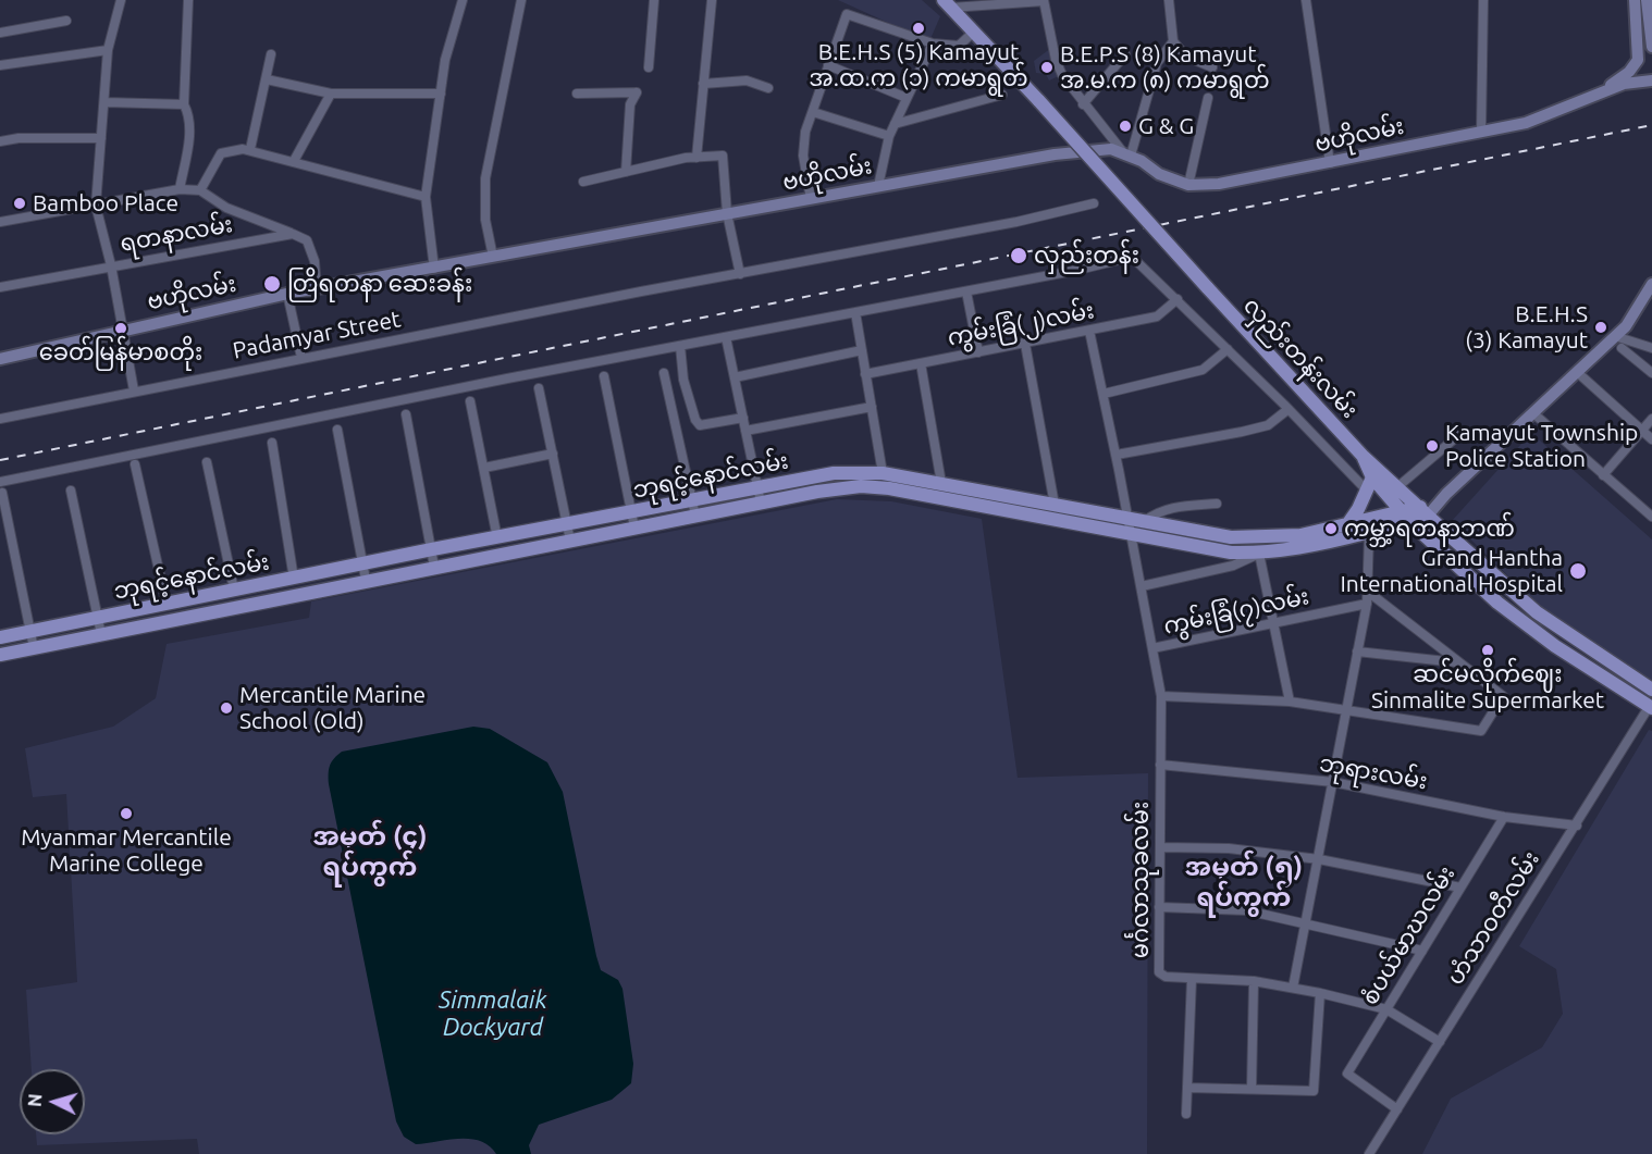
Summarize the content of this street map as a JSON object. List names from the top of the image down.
{
  "streets": {
    "main road": ["ဗဟိုလမ်း", "လှည်းတန်းလမ်း", "ဘုရင့်နောင်လမ်း"],
    "street": [
      "ရတနာလမ်း",
      "ကွမ်းခြံ(၂)လမ်း",
      "Padamyar Street",
      "ကွမ်းခြံ(၇)လမ်း",
      "ဘုရားလမ်း",
      "မင်္ဂလာသုခလမ်း",
      "ဟံသာဝတီလမ်း",
      "စံပယ်မာဃလမ်း"
    ]
  },
  "crossings": [
    ["ကွမ်းခြံ(၂)လမ်း", "မင်္ဂလာသုခလမ်း"],
    ["လှည်းတန်းလမ်း", "ဘုရင့်နောင်လမ်း"],
    ["လှည်းတန်းလမ်း", "ဟံသာဝတီလမ်း"],
    ["ဘုရင့်နောင်လမ်း", "မင်္ဂလာသုခလမ်း"],
    ["ကွမ်းခြံ(၇)လမ်း", "မင်္ဂလာသုခလမ်း"],
    ["ဘုရားလမ်း", "မင်္ဂလာသုခလမ်း"],
    ["ဘုရားလမ်း", "ဟံသာဝတီလမ်း"],
    ["ဘုရားလမ်း", "စံပယ်မာဃလမ်း"],
    ["မင်္ဂလာသုခလမ်း", "ဟံသာဝတီလမ်း"],
    ["မင်္ဂလာသုခလမ်း", "စံပယ်မာဃလမ်း"],
    ["ဟံသာဝတီလမ်း", "စံပယ်မာဃလမ်း"]
  ],
  "districts": ["အမှတ် (၄) ရပ်ကွက်", "အမှတ် (၅) ရပ်ကွက်"],
  "water": ["Simmalaik Dockyard"],
  "places": [
    "B.E.H.S (5) Kamayut အ.ထ.က (၁) ကမာရွတ်",
    "B.E.P.S (8) Kamayut အ.မ.က (၈) ကမာရွတ်",
    "G & G",
    "Bamboo Place",
    "လှည်းတန်း",
    "တြိရတနာ ဆေးခန်း",
    "B.E.H.S (3) Kamayut",
    "ခေတ်မြန်မာစတိုး",
    "Kamayut Township Police Station",
    "ကမ္ဘာ့ရတနာဘဏ်",
    "Grand Hantha International Hospital",
    "ဆင်မလိုက်ဈေး Sinmalite Supermarket",
    "Mercantile Marine School (Old)",
    "Myanmar Mercantile Marine College"
  ],
  "north": "left"
}
